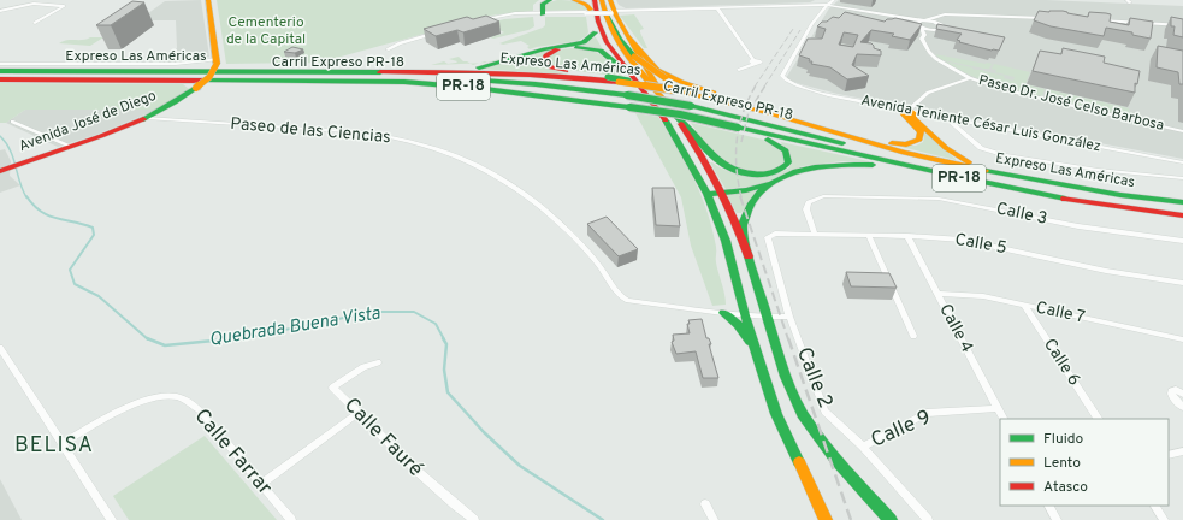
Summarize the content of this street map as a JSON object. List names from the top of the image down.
{
  "streets": {
    "main road": [
      "Expreso Las Américas",
      "Carril Expreso PR-18",
      "PR-18",
      "Avenida José de Diego"
    ],
    "street": [
      "Paseo Dr. José Celso Barbosa",
      "Avenida Teniente César Luis González",
      "Paseo de las Ciencias",
      "Calle 3",
      "Calle 5",
      "Calle 7",
      "Calle 4",
      "Calle 6",
      "Calle 2",
      "Calle 9",
      "Calle Fauré",
      "Calle Farrar"
    ]
  },
  "crossings": [
    ["Avenida José de Diego", "Paseo de las Ciencias"],
    ["Paseo de las Ciencias", "Calle 2"],
    ["Calle 3", "Calle 5"],
    ["Calle 5", "Calle 4"],
    ["Calle 5", "Calle 2"],
    ["Calle 7", "Calle 4"],
    ["Calle 7", "Calle 6"],
    ["Calle 4", "Calle 9"],
    ["Calle 2", "Calle 9"]
  ],
  "districts": ["BELISA"],
  "water": ["Quebrada Buena Vista"],
  "parks": ["Cementerio de la Capital"],
  "legend": ["Fluido", "Lento", "Atasco"]
}
